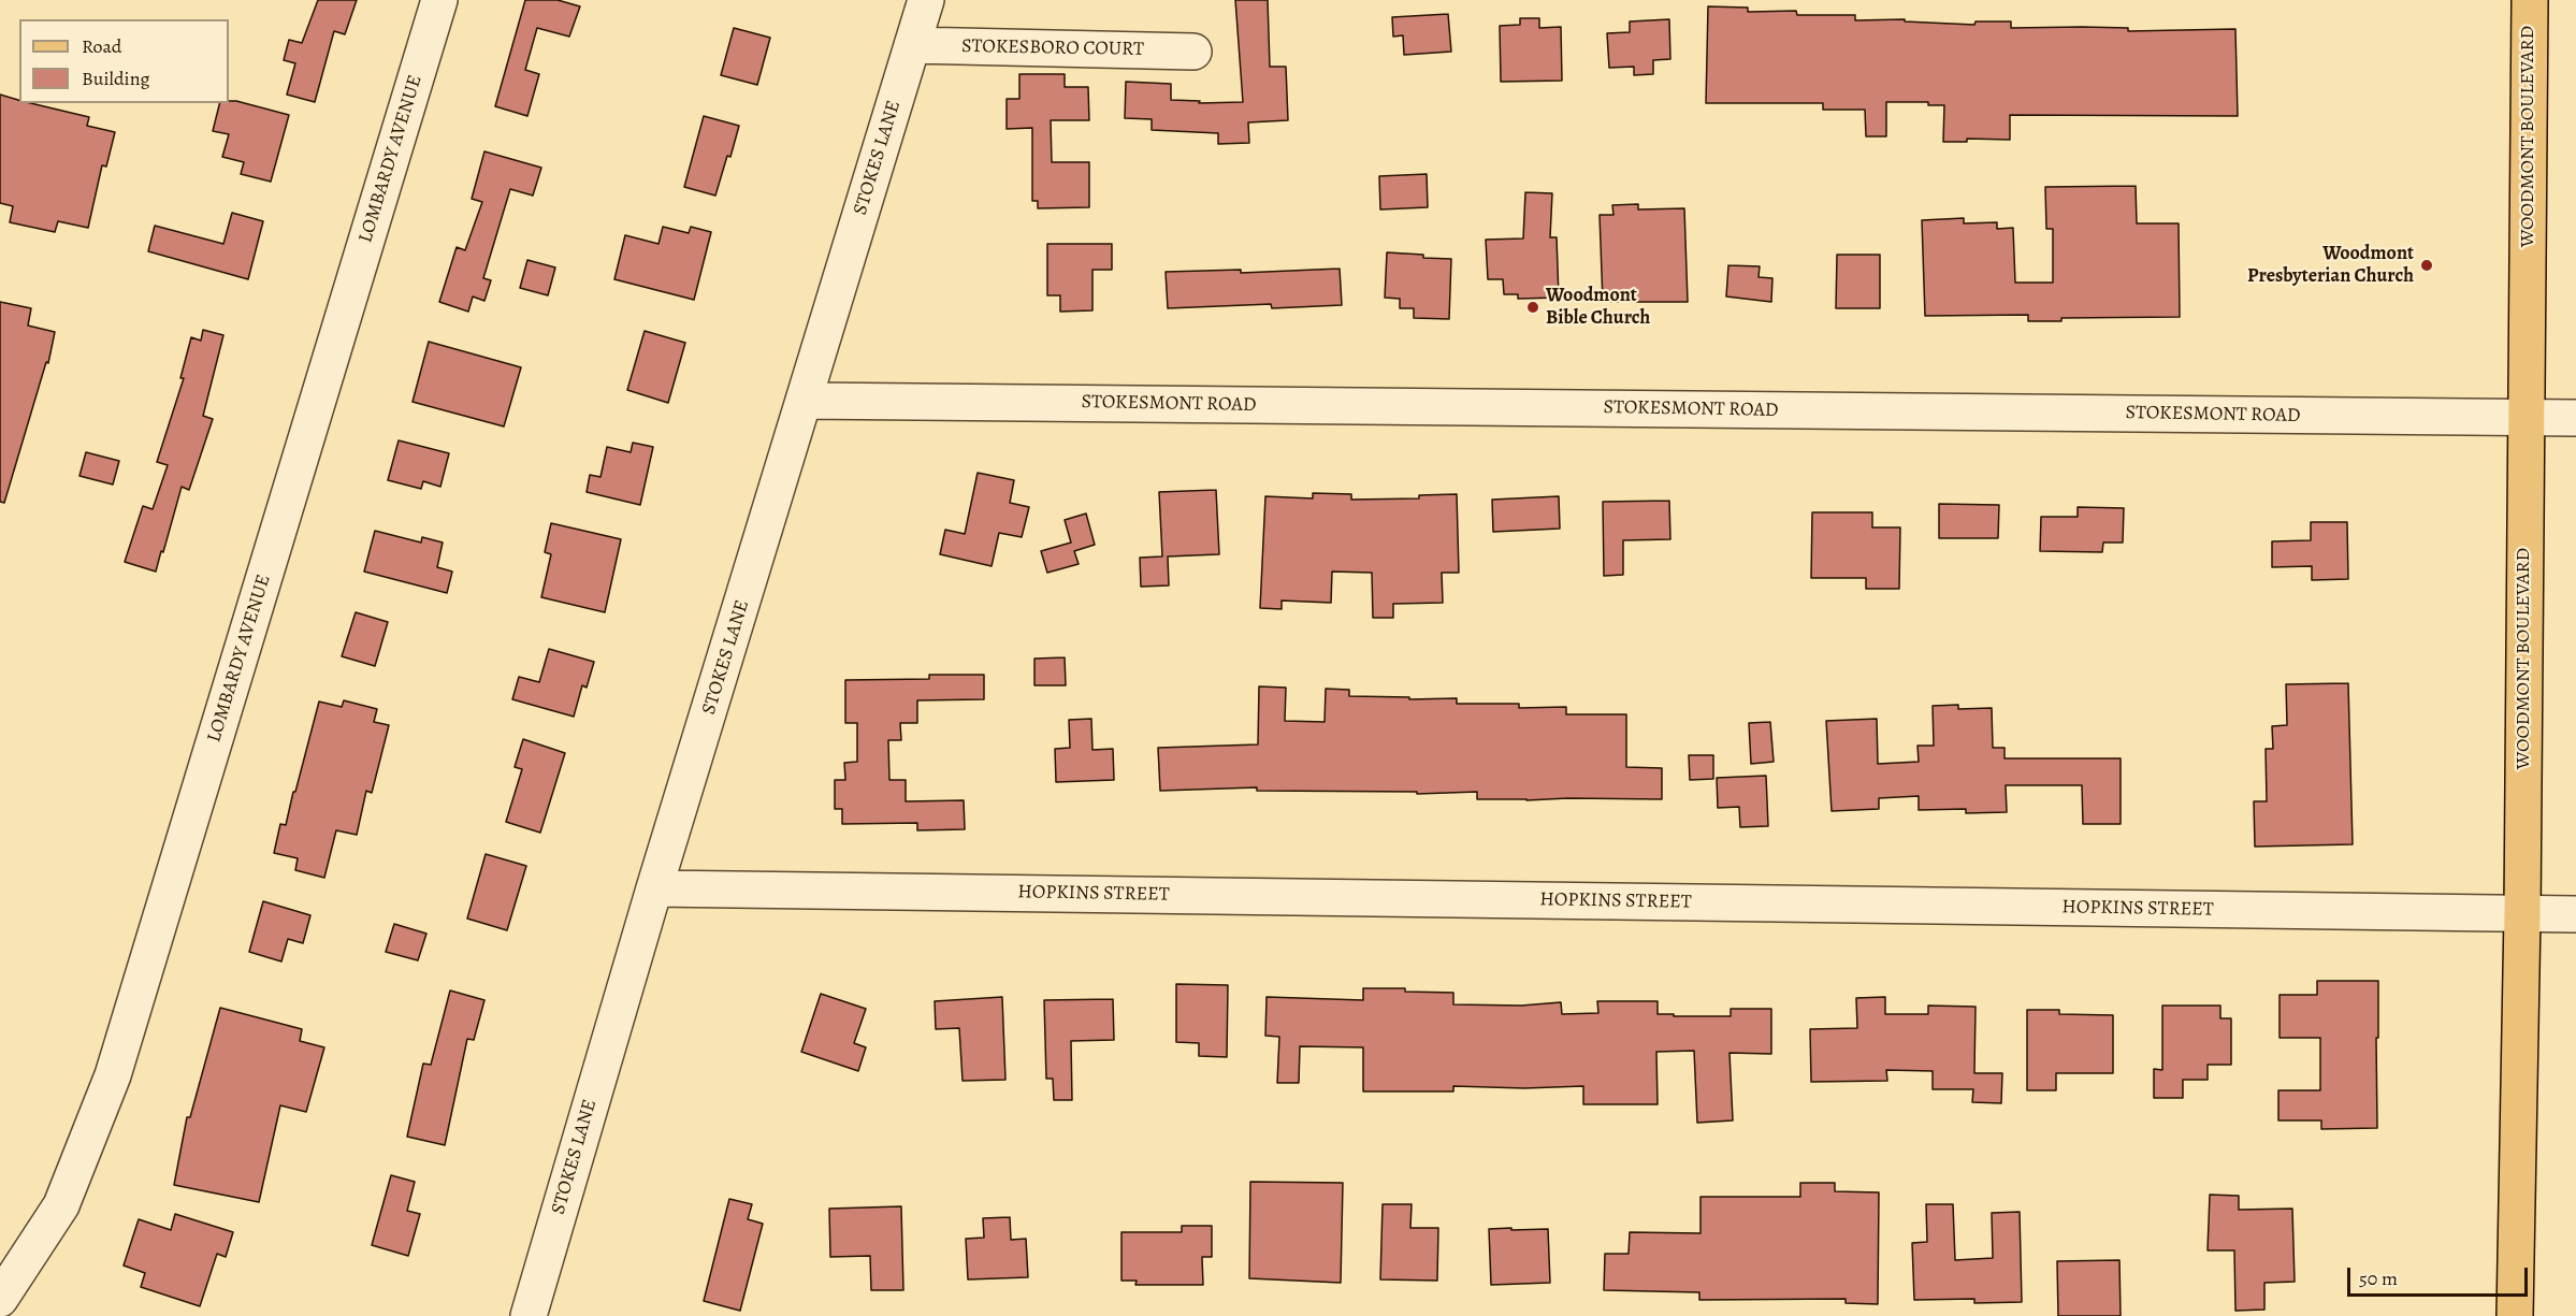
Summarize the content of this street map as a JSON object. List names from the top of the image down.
{
  "streets": {
    "main road": ["WOODMONT BOULEVARD"],
    "street": [
      "STOKESBORO COURT",
      "STOKES LANE",
      "LOMBARDY AVENUE",
      "STOKESMONT ROAD",
      "HOPKINS STREET"
    ]
  },
  "crossings": [
    ["STOKESBORO COURT", "STOKES LANE"],
    ["WOODMONT BOULEVARD", "STOKESMONT ROAD"],
    ["WOODMONT BOULEVARD", "HOPKINS STREET"],
    ["STOKES LANE", "STOKESMONT ROAD"],
    ["STOKES LANE", "HOPKINS STREET"]
  ],
  "places": ["Woodmont Presbyterian Church", "Woodmont Bible Church"],
  "legend": ["Road", "Building"],
  "scale_bar": "50 m"
}
